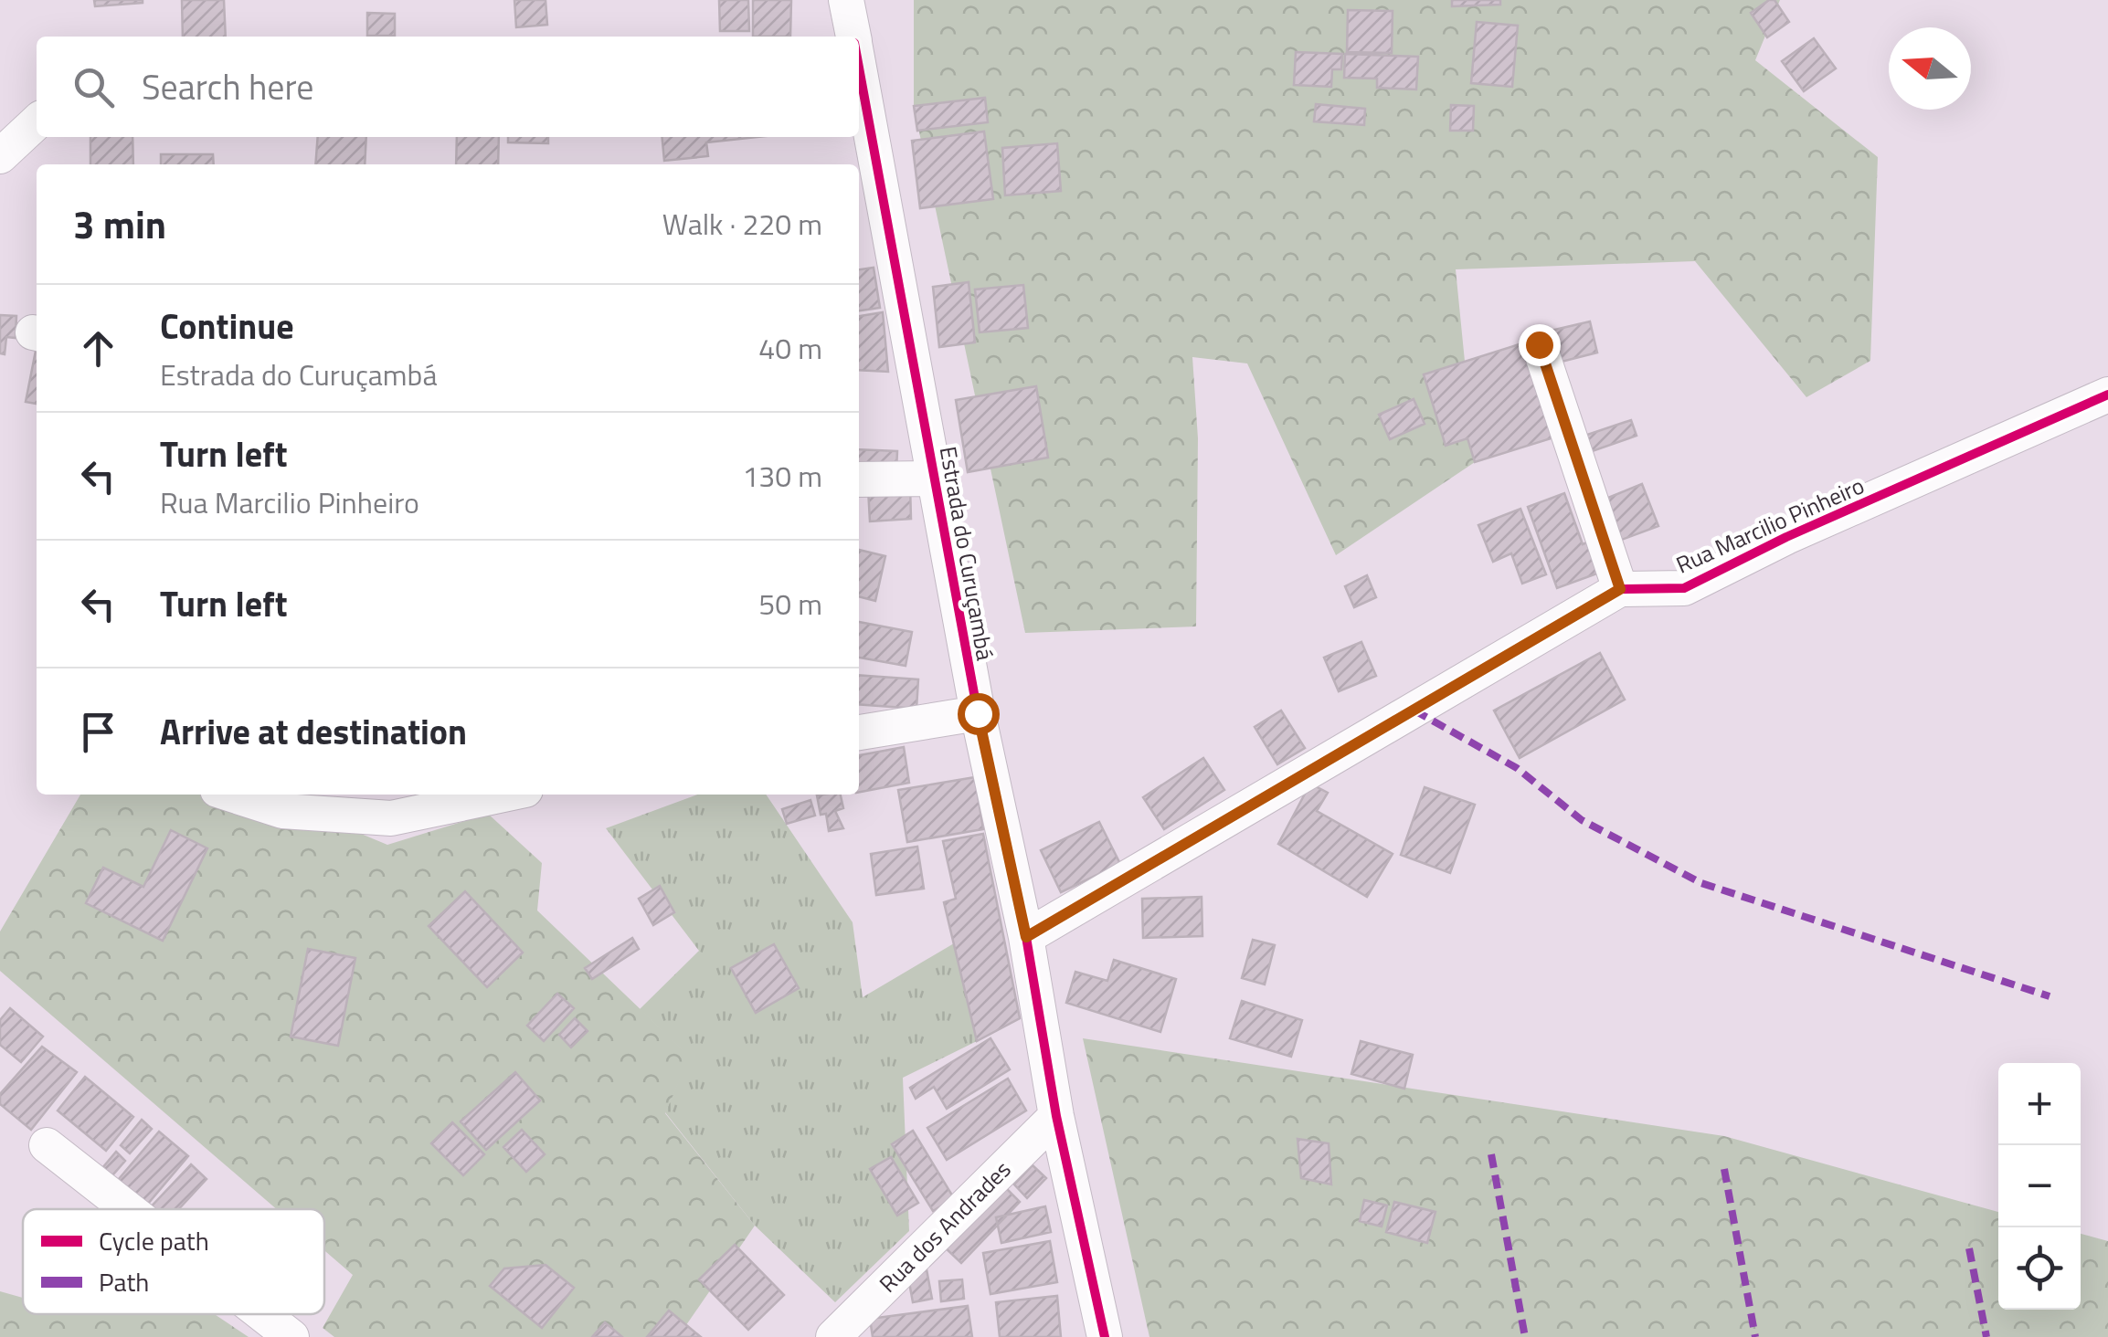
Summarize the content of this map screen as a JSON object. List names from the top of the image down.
{
  "streets": {
    "street": ["Rua Marcilio Pinheiro", "Estrada do Curuçambá", "Rua dos Andrades"]
  },
  "crossings": [
    ["Rua Marcilio Pinheiro", "Estrada do Curuçambá"],
    ["Estrada do Curuçambá", "Rua dos Andrades"]
  ],
  "legend": ["Cycle path", "Path"],
  "north": "left",
  "page": {
    "search": "Search here",
    "heading": ["3 min", "Walk · 220 m"],
    "list": [
      ["Continue", "Estrada do Curuçambá", "40 m"],
      ["Turn left", "Rua Marcilio Pinheiro", "130 m"],
      ["Turn left", "50 m"],
      "Arrive at destination"
    ],
    "map_buttons": ["+", "−"]
  }
}
